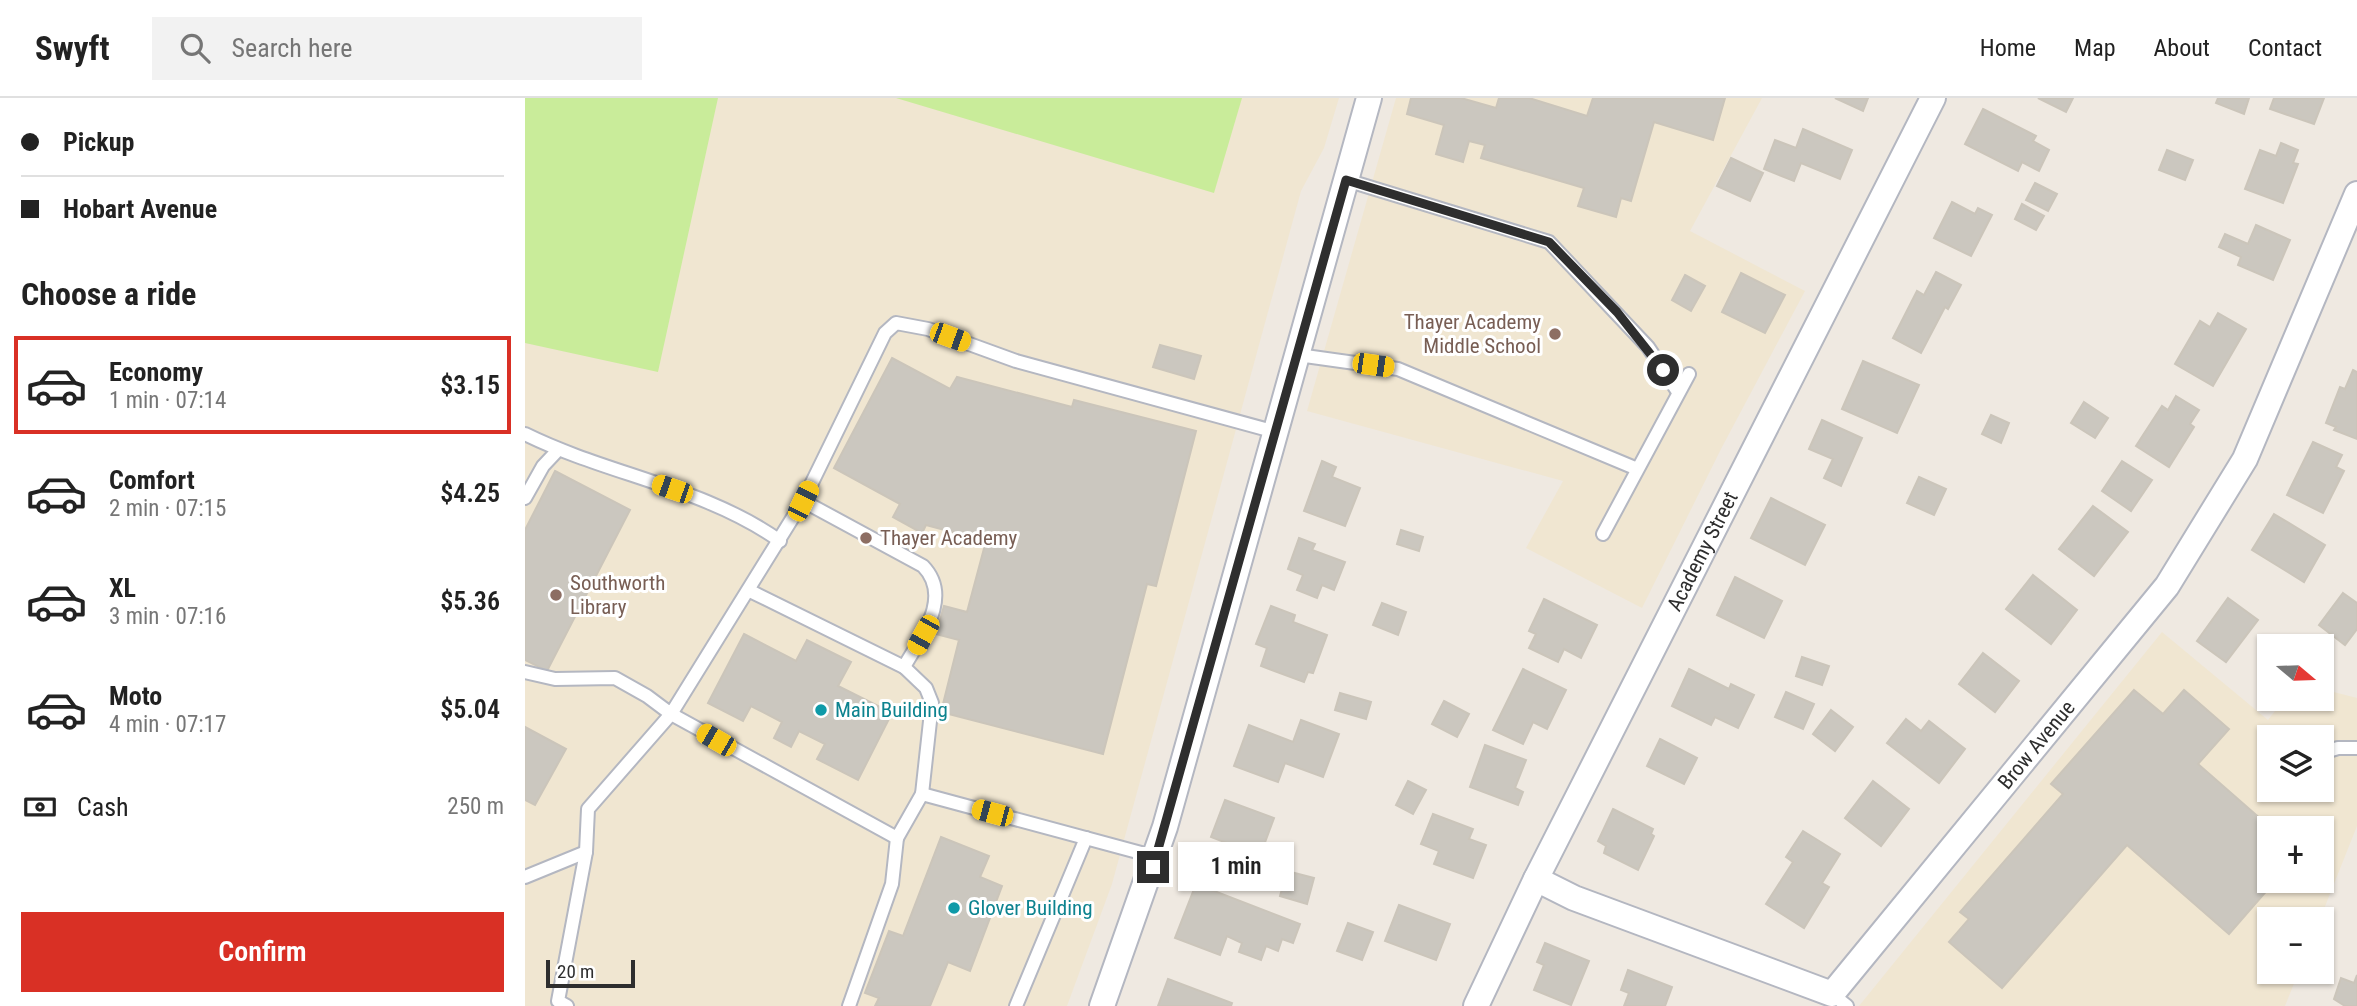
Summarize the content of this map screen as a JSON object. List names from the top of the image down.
{
  "streets": {
    "street": ["Academy Street", "Brow Avenue"]
  },
  "crossings": [
    ["Academy Street", "Brow Avenue"]
  ],
  "places": [
    "Thayer Academy Middle School",
    "Thayer Academy",
    "Southworth Library",
    "Main Building",
    "Glover Building"
  ],
  "scale_bar": "20 m",
  "north": "right",
  "page": {
    "header": "Swyft",
    "search": "Search here",
    "nav": [
      "Home",
      "Map",
      "About",
      "Contact"
    ],
    "banner": ["Pickup", "Hobart Avenue"],
    "heading": "Choose a ride",
    "list": [
      {
        "name": "Economy",
        "note": "1 min · 07:14",
        "value": "$3.15"
      },
      {
        "name": "Comfort",
        "note": "2 min · 07:15",
        "value": "$4.25"
      },
      {
        "name": "XL",
        "note": "3 min · 07:16",
        "value": "$5.36"
      },
      {
        "name": "Moto",
        "note": "4 min · 07:17",
        "value": "$5.04"
      }
    ],
    "map_buttons": ["+", "−"],
    "pay": ["Cash", "250 m"],
    "bubble": "1 min",
    "buttons": "Confirm",
    "scale": "20 m"
  }
}
